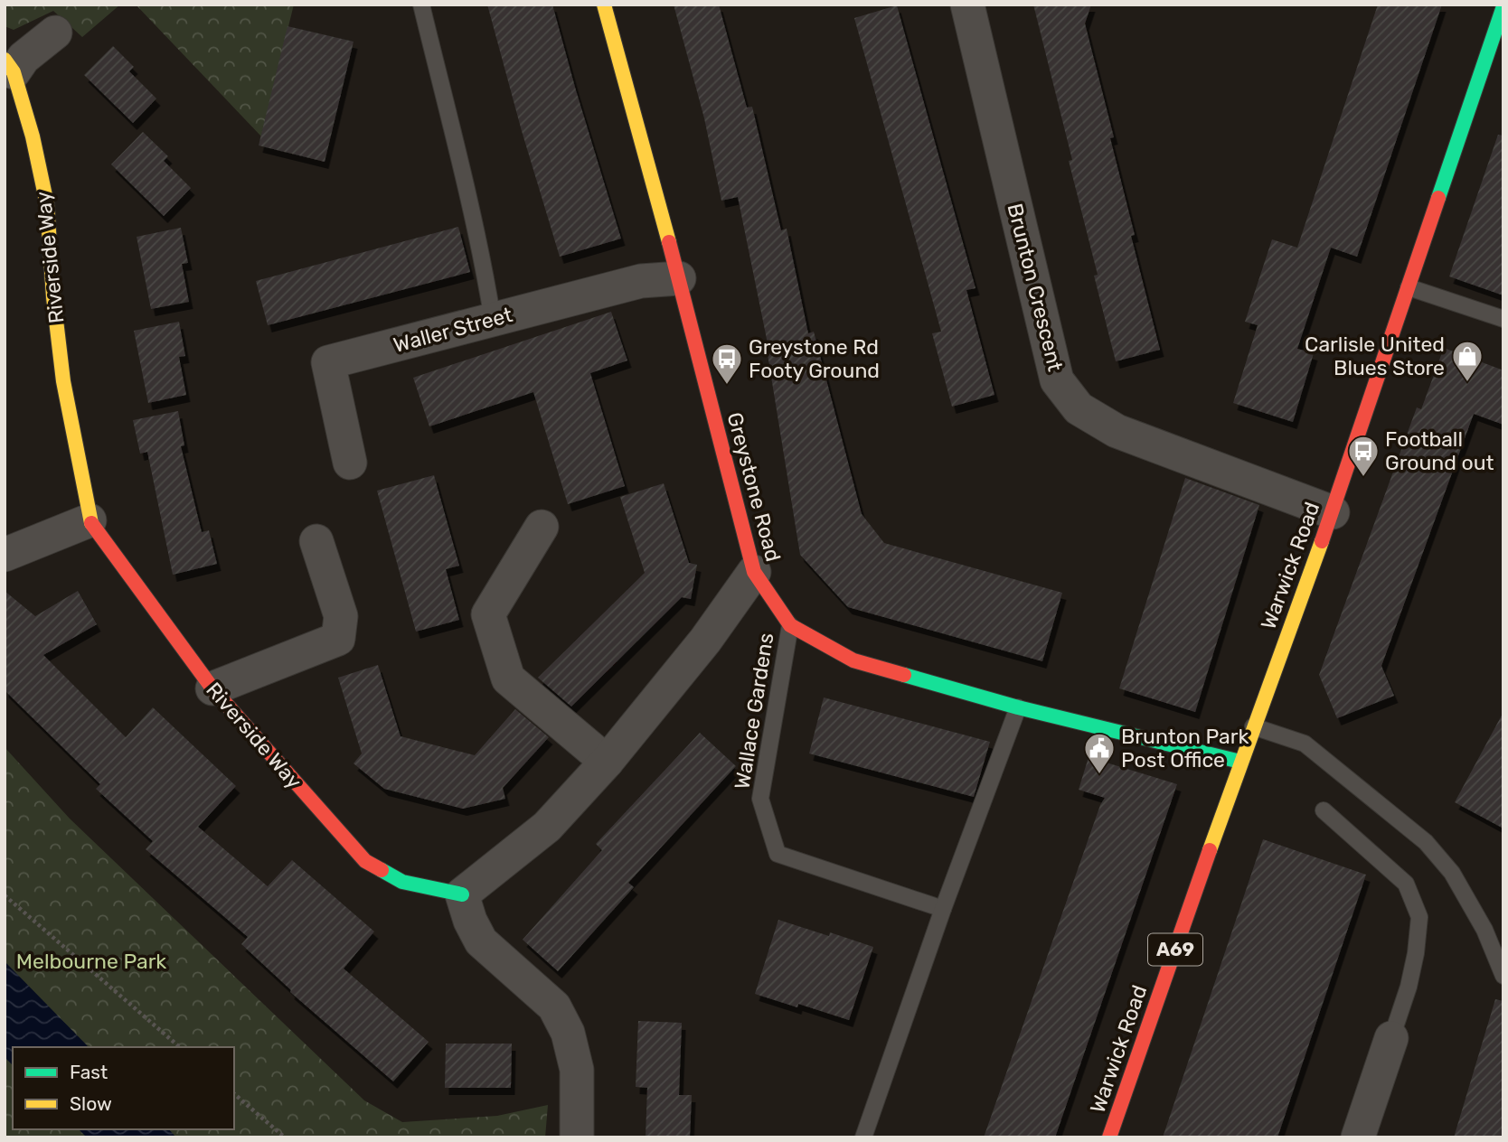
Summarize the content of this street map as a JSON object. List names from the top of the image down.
{
  "streets": {
    "street": [
      "Riverside Way",
      "Brunton Crescent",
      "Waller Street",
      "Greystone Road",
      "Warwick Road",
      "A69"
    ],
    "lane": ["Wallace Gardens"]
  },
  "crossings": [
    ["Brunton Crescent", "Warwick Road"],
    ["Waller Street", "Greystone Road"],
    ["Greystone Road", "Warwick Road"],
    ["Greystone Road", "Wallace Gardens"]
  ],
  "parks": ["Melbourne Park"],
  "places": {
    "shop": ["Carlisle United Blues Store"],
    "bus stop": ["Greystone Rd Footy Ground", "Football Ground out"],
    "public building": ["Brunton Park Post Office"]
  },
  "legend": ["Fast", "Slow"]
}
